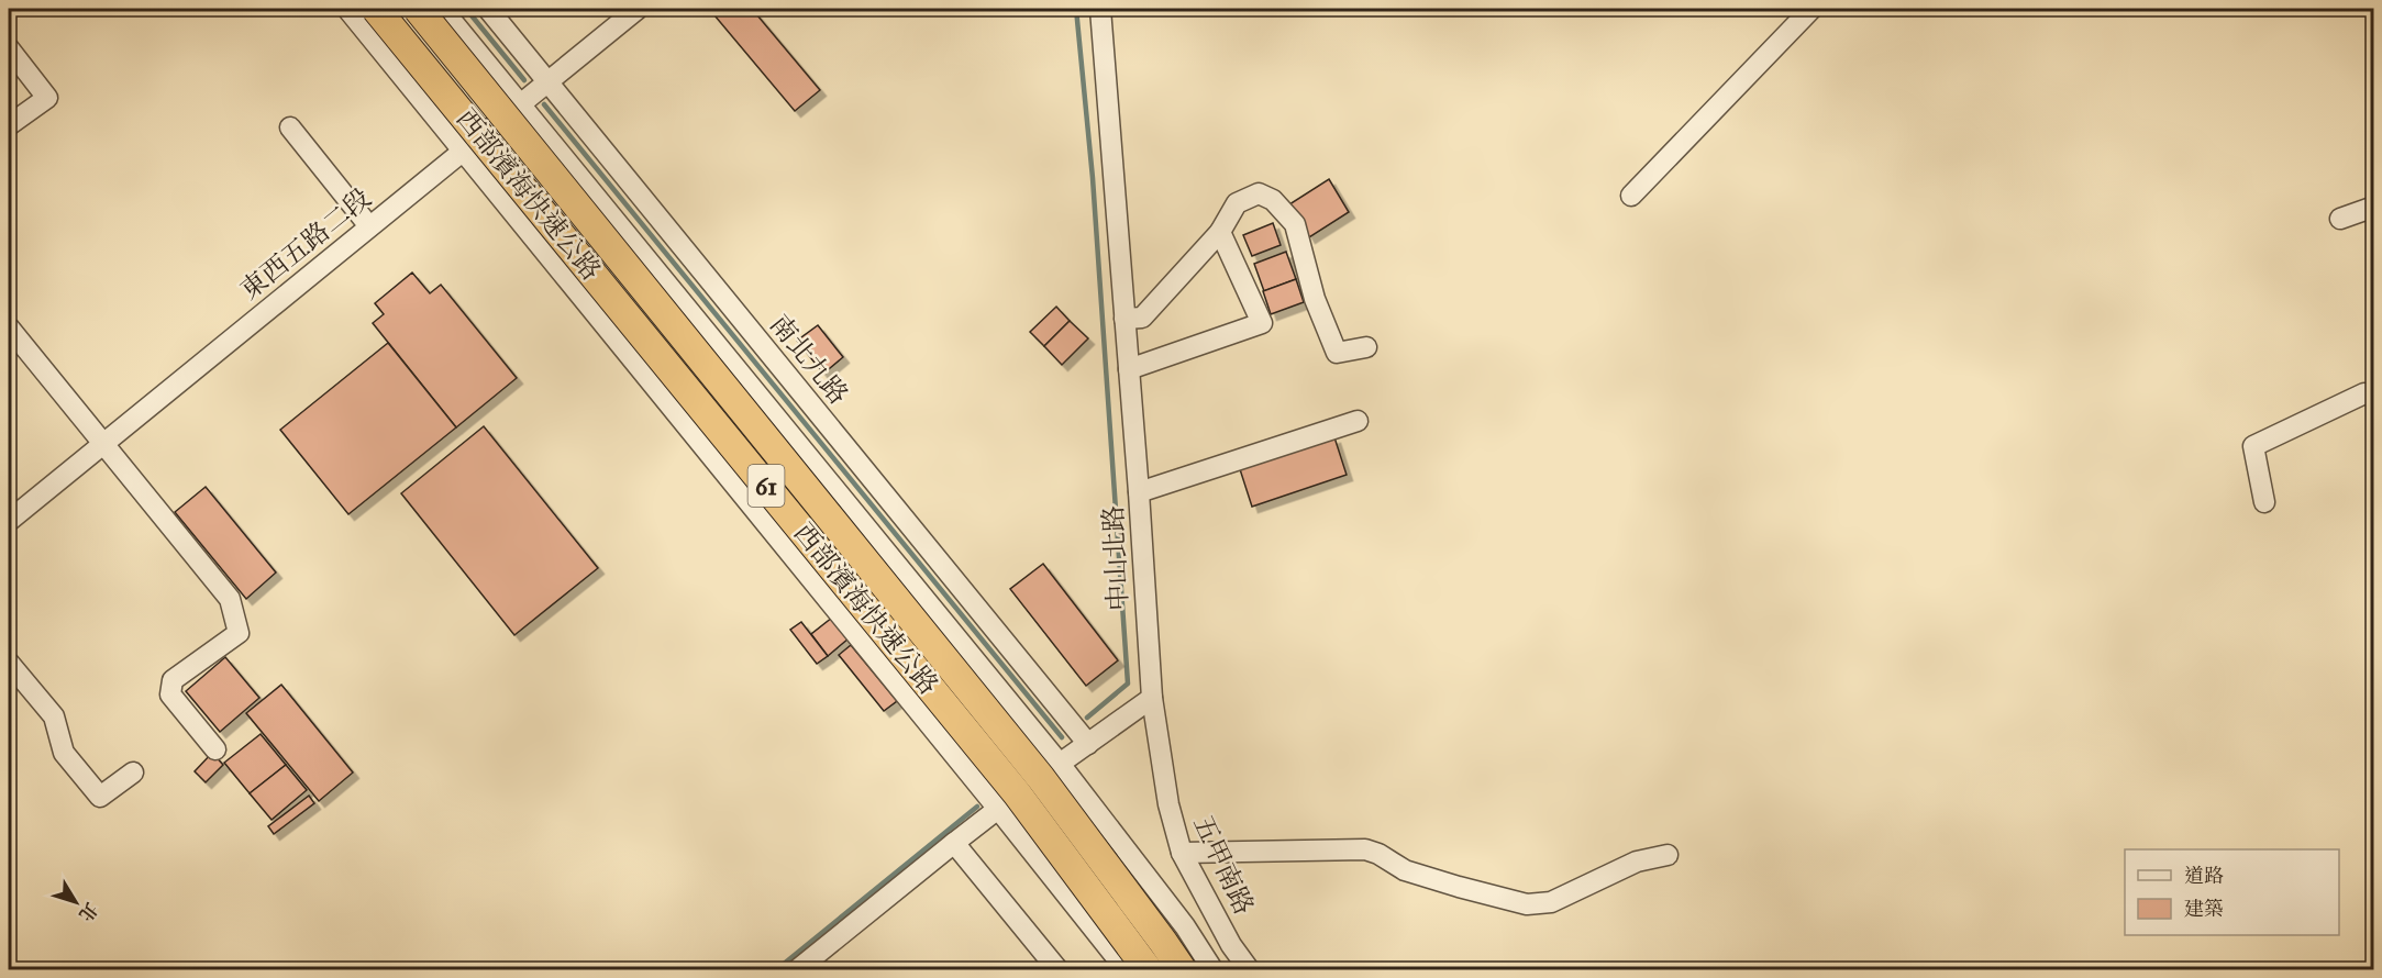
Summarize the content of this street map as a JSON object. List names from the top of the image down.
{
  "streets": {
    "highway": ["西部濱海快速公路", "61"],
    "street": [
      "東西五路二段",
      "南北九路",
      "中山北路",
      "五甲南路"
    ]
  },
  "crossings": [
    ["東西五路二段", "南北九路"],
    ["中山北路", "五甲南路"]
  ],
  "legend": ["道路", "建築"],
  "north": "bottom right"
}
